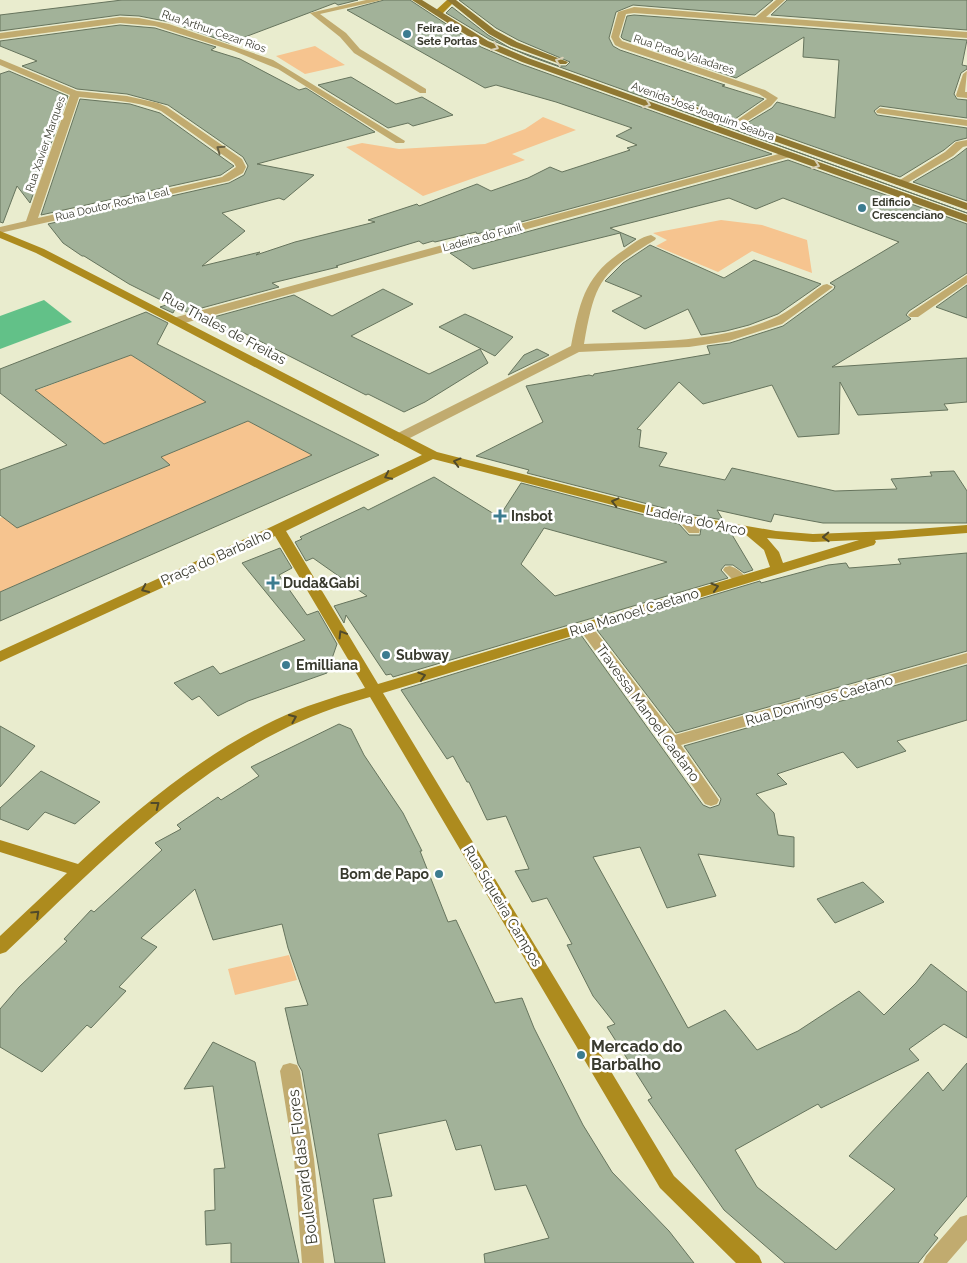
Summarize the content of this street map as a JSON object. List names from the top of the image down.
{
  "streets": {
    "main road": [
      "Avenida José Joaquim Seabra",
      "Rua Thales de Freitas",
      "Ladeira do Arco",
      "Praça do Barbalho",
      "Rua Manoel Caetano",
      "Rua Siqueira Campos"
    ],
    "street": [
      "Rua Arthur Cezar Rios",
      "Rua Prado Valadares",
      "Rua Xavier Marques",
      "Rua Doutor Rocha Leal",
      "Ladeira do Funil",
      "Rua Domingos Caetano",
      "Travessa Manoel Caetano",
      "Boulevard das Flores"
    ]
  },
  "crossings": [
    ["Rua Prado Valadares", "Avenida José Joaquim Seabra"],
    ["Avenida José Joaquim Seabra", "Ladeira do Funil"],
    ["Rua Xavier Marques", "Rua Doutor Rocha Leal"],
    ["Ladeira do Funil", "Rua Thales de Freitas"],
    ["Rua Thales de Freitas", "Ladeira do Arco"],
    ["Rua Thales de Freitas", "Praça do Barbalho"],
    ["Ladeira do Arco", "Praça do Barbalho"],
    ["Ladeira do Arco", "Rua Manoel Caetano"],
    ["Praça do Barbalho", "Rua Siqueira Campos"],
    ["Rua Manoel Caetano", "Travessa Manoel Caetano"],
    ["Rua Manoel Caetano", "Rua Siqueira Campos"],
    ["Rua Domingos Caetano", "Travessa Manoel Caetano"]
  ],
  "one_way": ["Ladeira do Arco", "Praça do Barbalho", "Rua Manoel Caetano"],
  "places": {
    "other": [
      "Feira de Sete Portas",
      "Edificio Crescenciano",
      "Subway",
      "Emilliana",
      "Bom de Papo",
      "Mercado do Barbalho"
    ],
    "health": ["Insbot", "Duda&Gabi"]
  }
}
